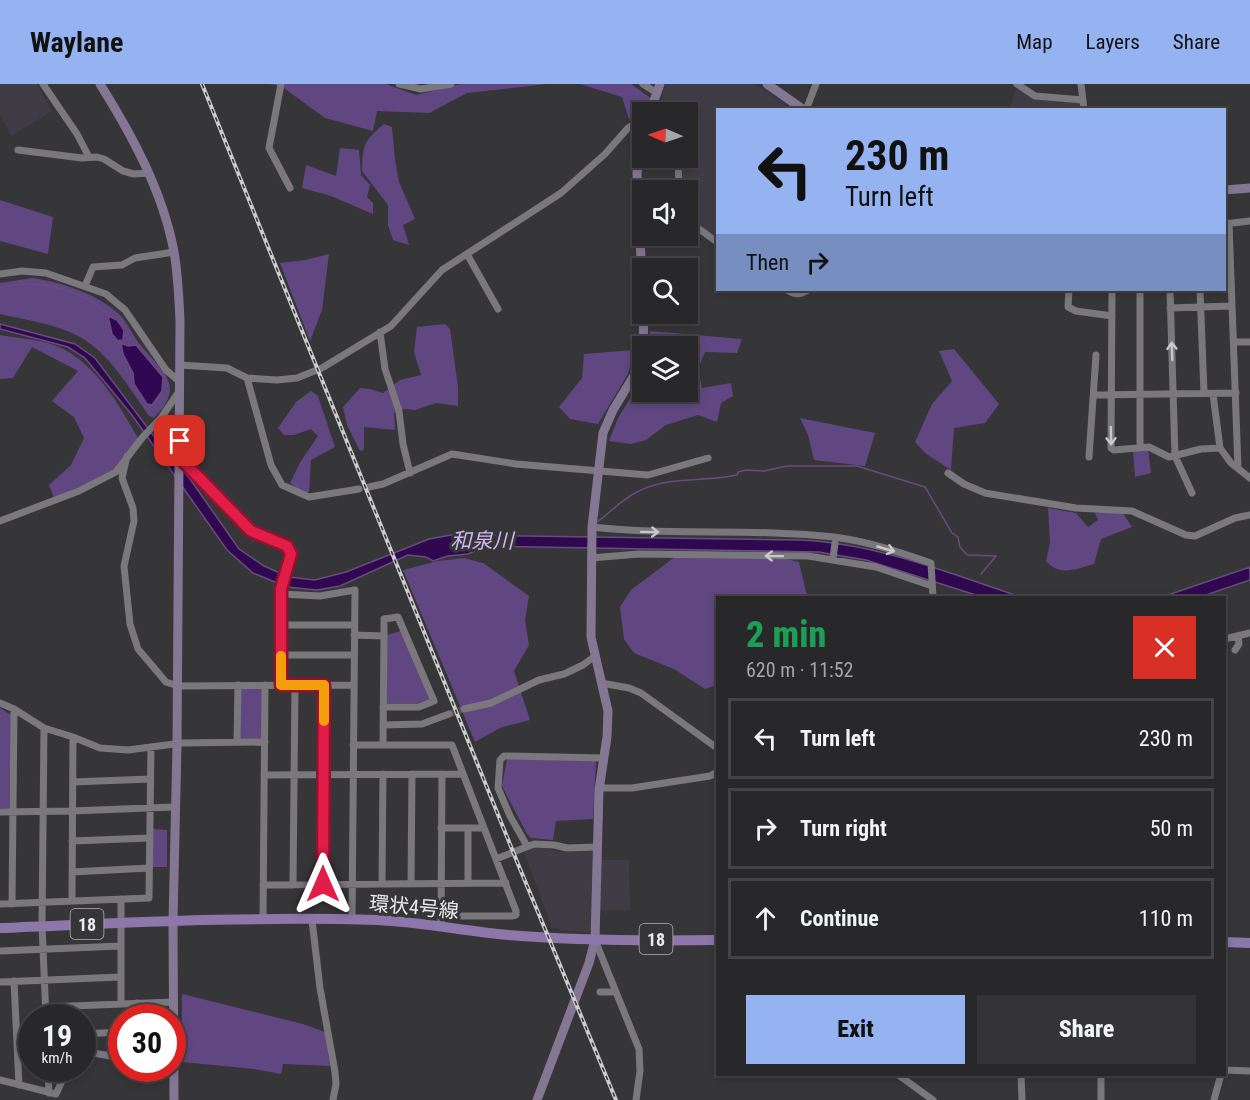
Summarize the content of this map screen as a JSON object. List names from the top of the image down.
{
  "streets": {
    "main road": ["環状4号線", "18"]
  },
  "water": ["和泉川"],
  "north": "left",
  "page": {
    "header": "Waylane",
    "nav": ["Map", "Layers", "Share"],
    "turn": ["230 m", "Turn left"],
    "then": "Then",
    "heading": ["2 min", "620 m · 11:52"],
    "list": [
      {
        "name": "Turn left",
        "value": "230 m"
      },
      {
        "name": "Turn right",
        "value": "50 m"
      },
      {
        "name": "Continue",
        "value": "110 m"
      }
    ],
    "buttons": ["Exit", "Share"],
    "speed": "19 km/h",
    "limit": "30"
  }
}
